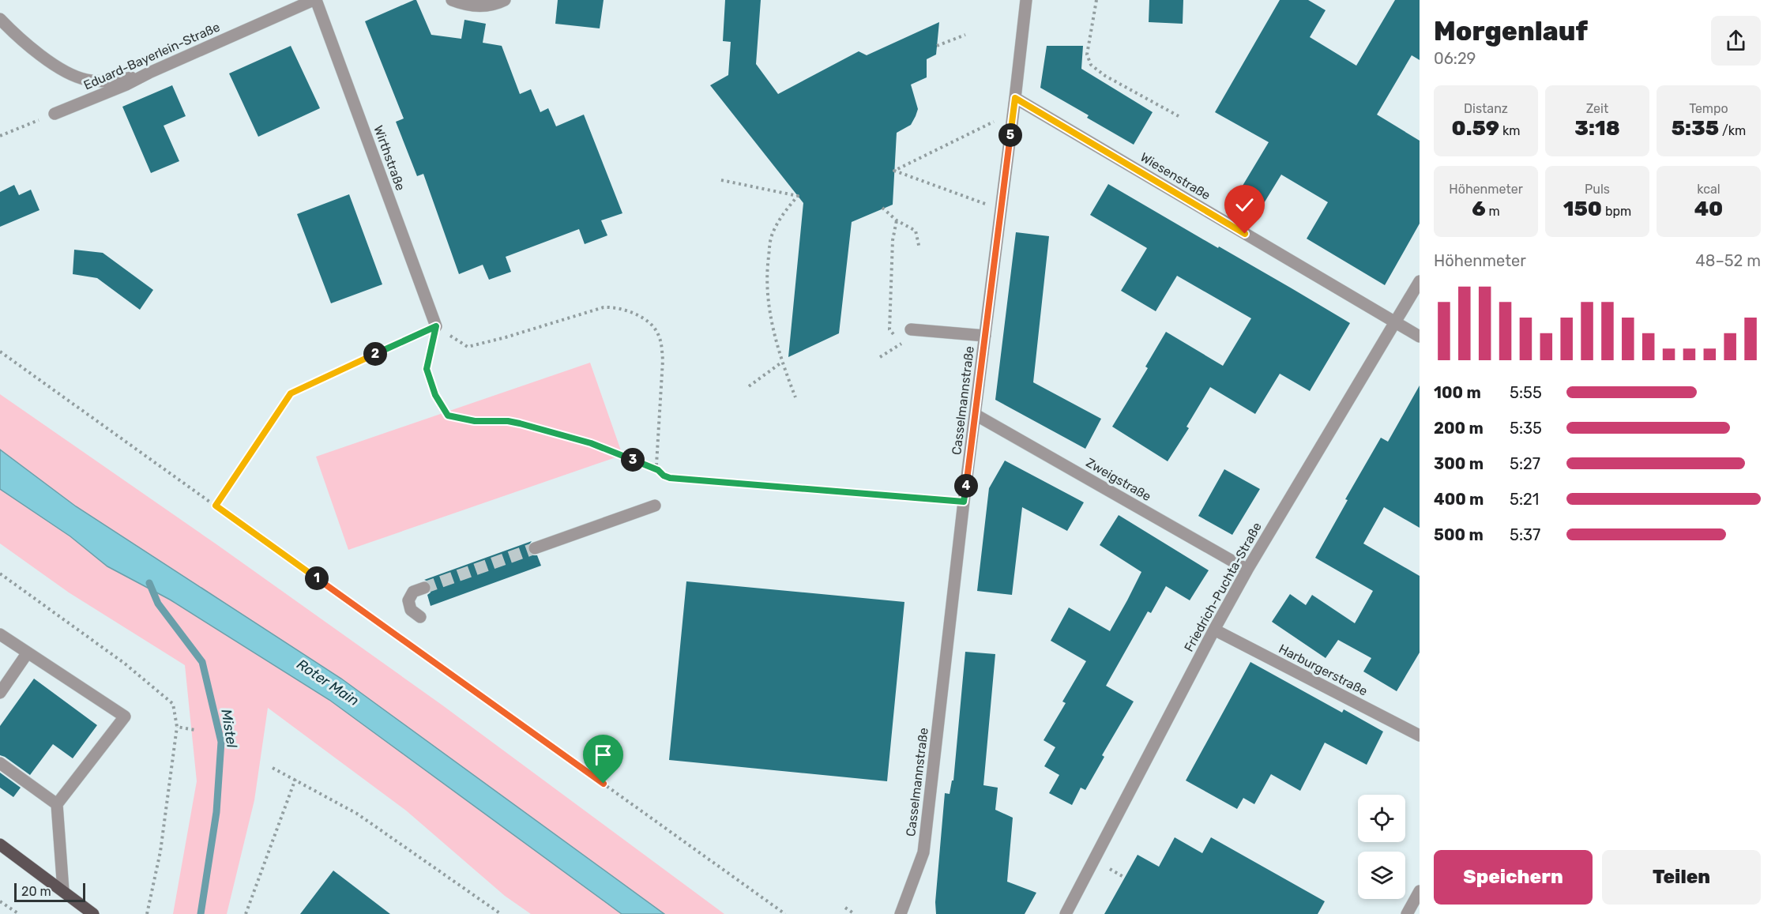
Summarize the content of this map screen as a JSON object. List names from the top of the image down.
{
  "streets": {
    "street": [
      "Eduard-Bayerlein-Straße",
      "Wirthstraße",
      "Wiesenstraße",
      "Casselmannstraße",
      "Zweigstraße",
      "Friedrich-Puchta-Straße",
      "Harburgerstraße"
    ]
  },
  "crossings": [
    ["Eduard-Bayerlein-Straße", "Wirthstraße"],
    ["Wiesenstraße", "Casselmannstraße"],
    ["Wiesenstraße", "Friedrich-Puchta-Straße"],
    ["Casselmannstraße", "Zweigstraße"],
    ["Zweigstraße", "Friedrich-Puchta-Straße"],
    ["Friedrich-Puchta-Straße", "Harburgerstraße"]
  ],
  "water": ["Roter Main", "Mistel"],
  "scale_bar": "20 m",
  "page": {
    "heading": ["Morgenlauf", "06:29"],
    "stats": [
      ["Distanz", "0.59 km"],
      ["Zeit", "3:18"],
      ["Tempo", "5:35 /km"],
      ["Höhenmeter", "6 m"],
      ["Puls", "150 bpm"],
      ["kcal", "40"]
    ],
    "pins": [
      "5",
      "2",
      "3",
      "4",
      "1"
    ],
    "chart": ["Höhenmeter", "48–52 m"],
    "list": [
      {
        "name": "100 m",
        "note": "5:55"
      },
      {
        "name": "200 m",
        "note": "5:35"
      },
      {
        "name": "300 m",
        "note": "5:27"
      },
      {
        "name": "400 m",
        "note": "5:21"
      },
      {
        "name": "500 m",
        "note": "5:37"
      }
    ],
    "buttons": ["Speichern", "Teilen"],
    "scale": "20 m"
  }
}
